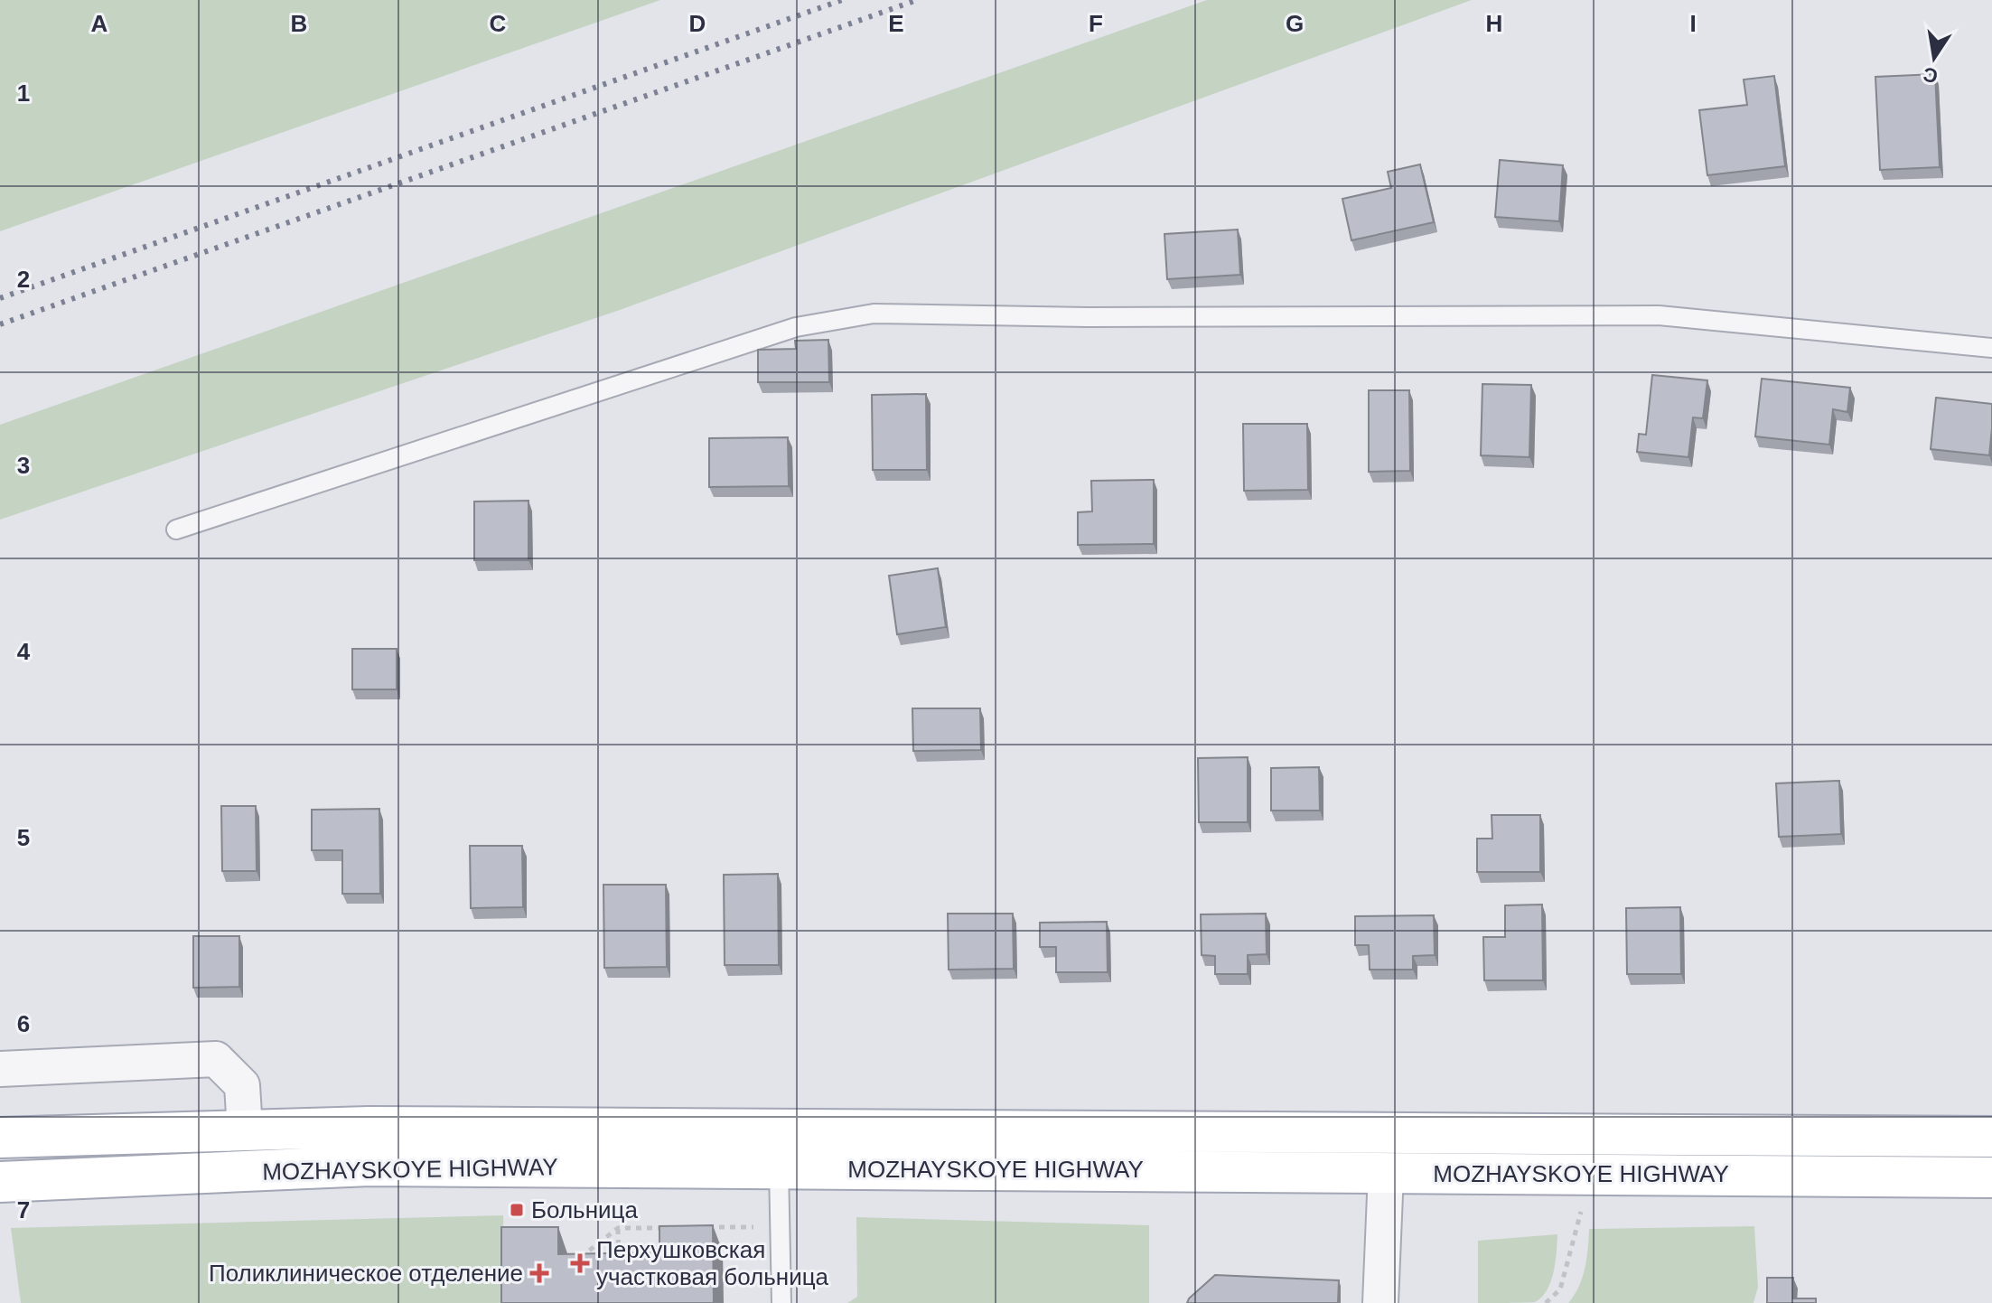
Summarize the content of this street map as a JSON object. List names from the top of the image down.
{
  "streets": {
    "main road": ["MOZHAYSKOYE HIGHWAY"]
  },
  "places": {
    "transit": ["Больница"],
    "health": ["Перхушковская участковая больница", "Поликлиническое отделение"]
  },
  "north": "bottom",
  "grid": {
    "columns": [
      "A",
      "B",
      "C",
      "D",
      "E",
      "F",
      "G",
      "H",
      "I"
    ],
    "rows": [
      "1",
      "2",
      "3",
      "4",
      "5",
      "6",
      "7"
    ]
  }
}
